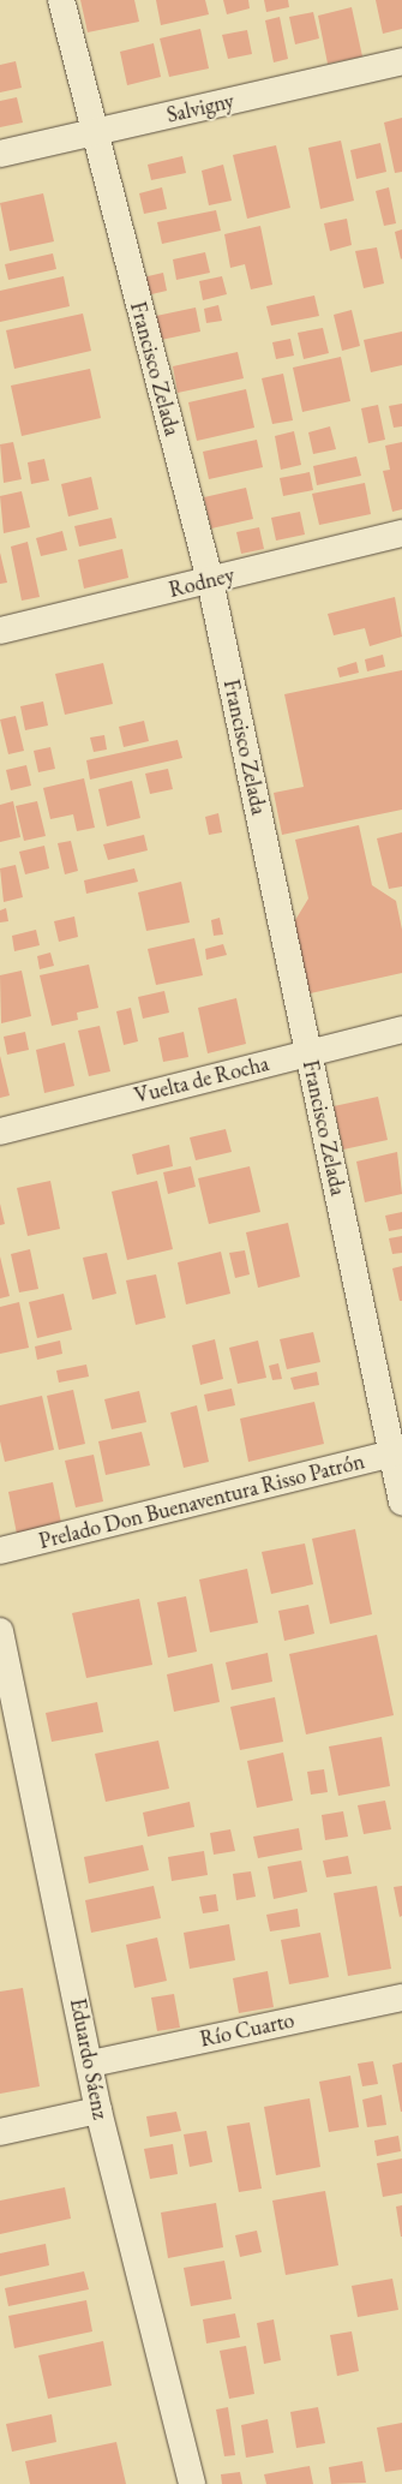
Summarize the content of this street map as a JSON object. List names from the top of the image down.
{
  "streets": {
    "street": [
      "Salvigny",
      "Francisco Zelada",
      "Rodney",
      "Vuelta de Rocha",
      "Prelado Don Buenaventura Risso Patrón",
      "Río Cuarto",
      "Eduardo Sáenz"
    ]
  },
  "crossings": [
    ["Salvigny", "Francisco Zelada"],
    ["Francisco Zelada", "Rodney"],
    ["Francisco Zelada", "Vuelta de Rocha"],
    ["Francisco Zelada", "Prelado Don Buenaventura Risso Patrón"],
    ["Río Cuarto", "Eduardo Sáenz"]
  ]
}
